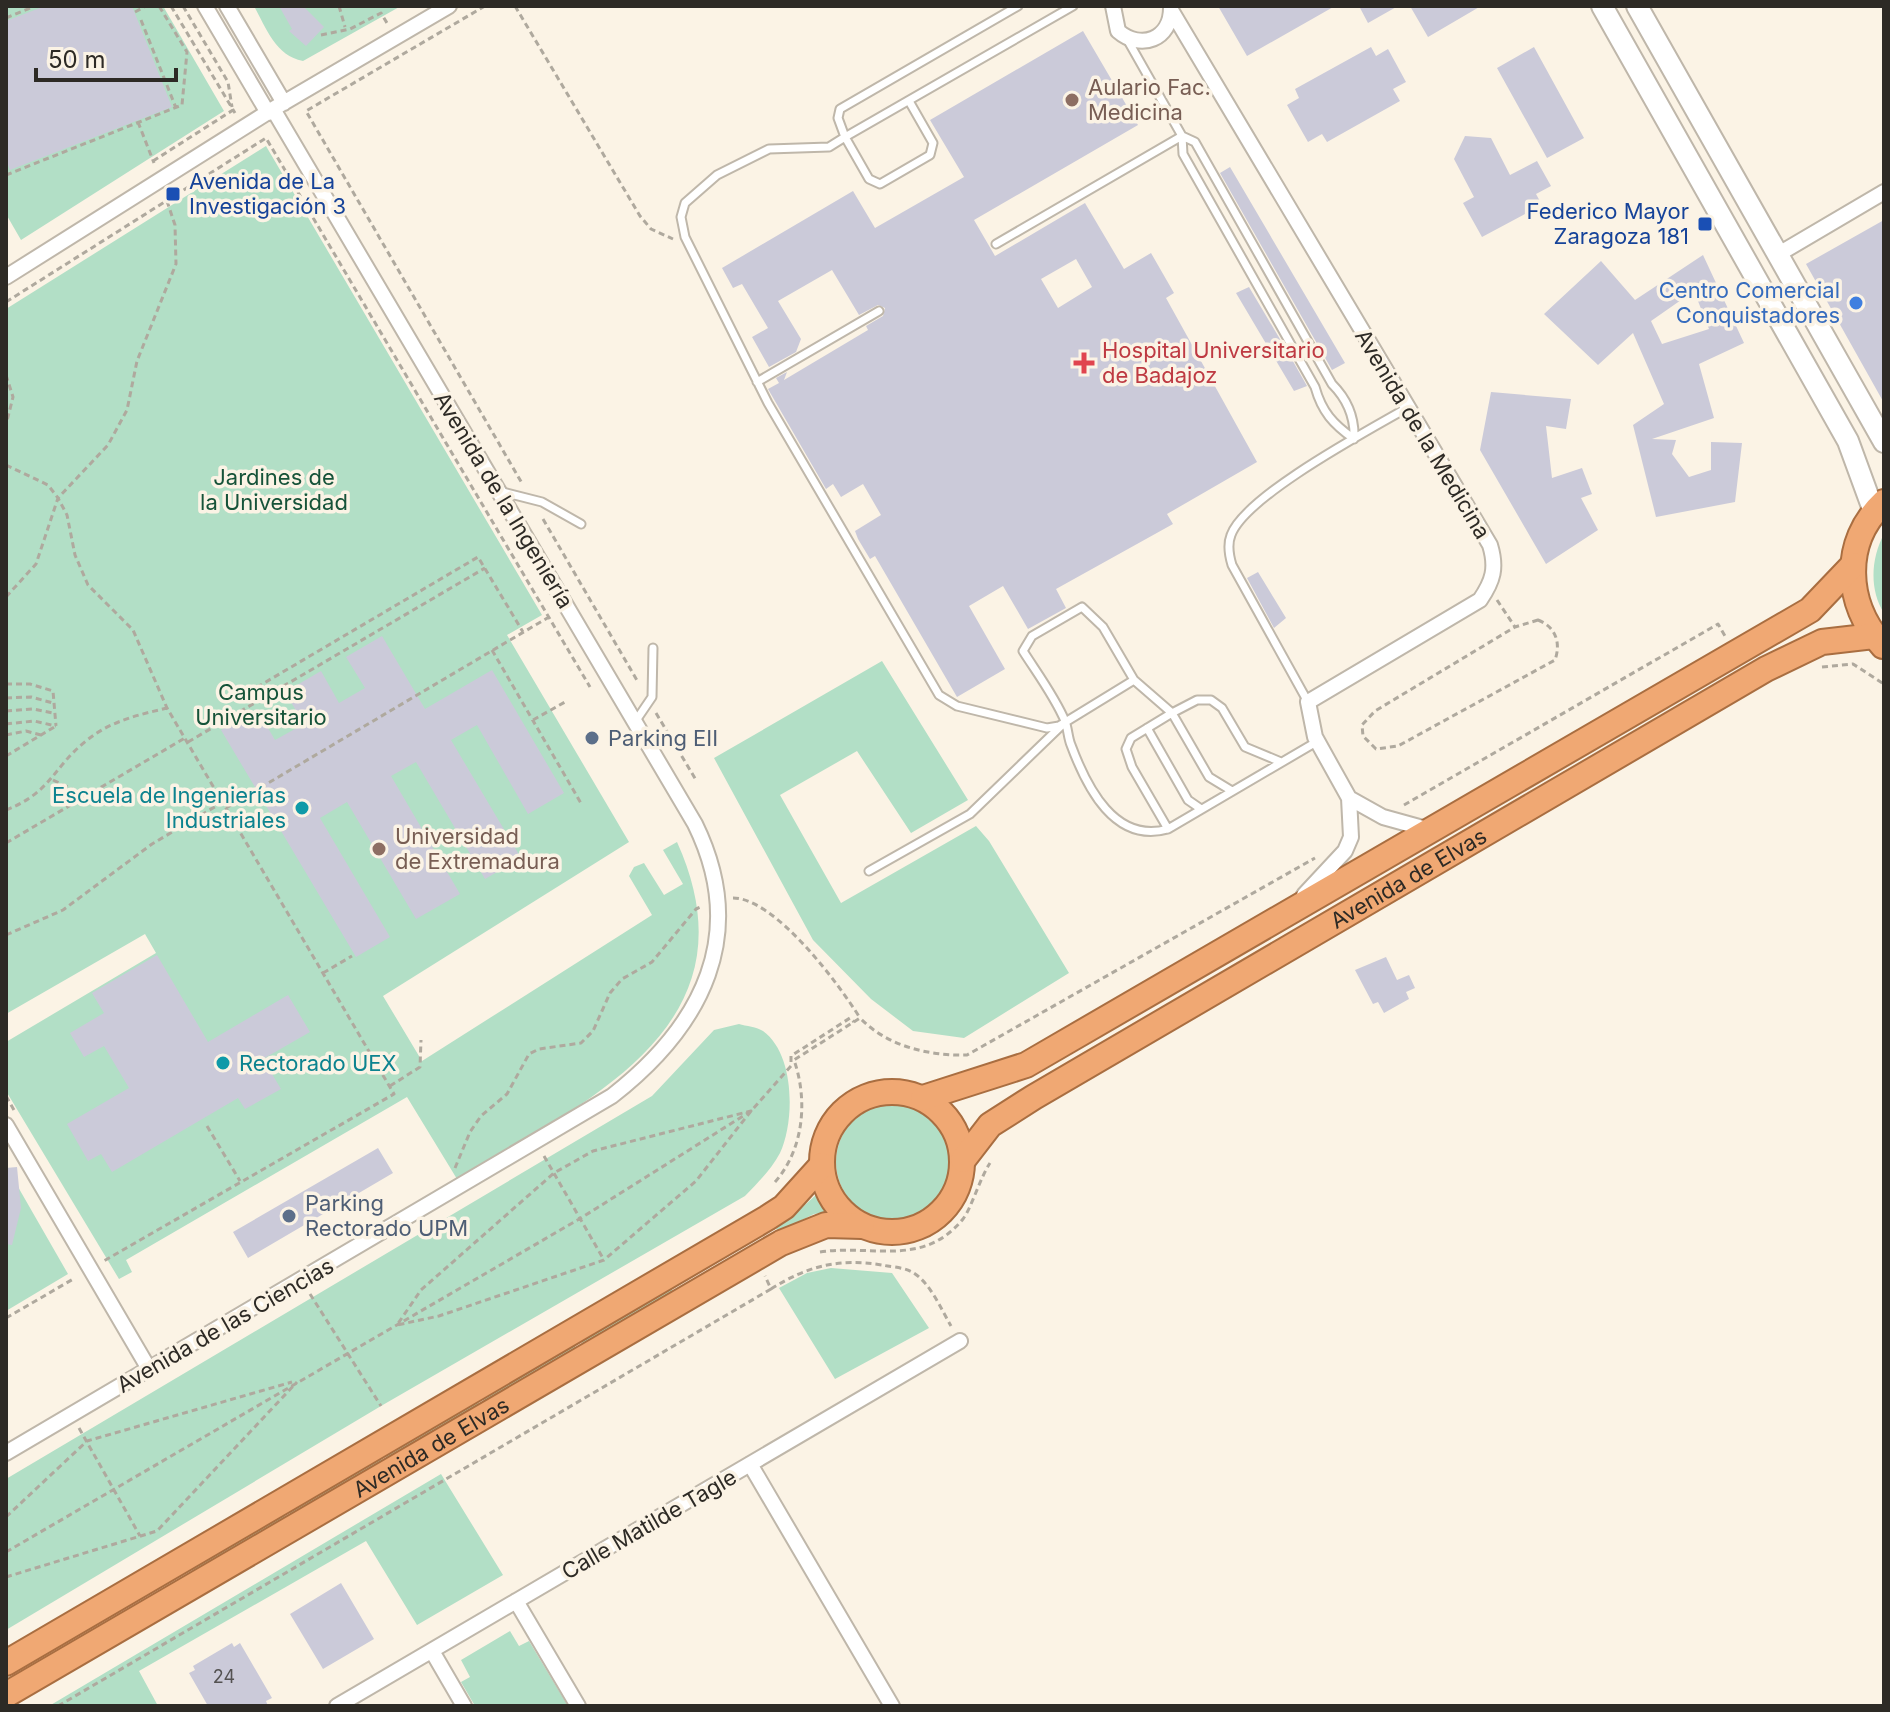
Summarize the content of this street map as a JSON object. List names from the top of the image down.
{
  "streets": {
    "highway": ["Avenida de Elvas"],
    "street": [
      "Avenida de la Medicina",
      "Avenida de la Ingeniería",
      "Avenida de las Ciencias",
      "Calle Matilde Tagle"
    ]
  },
  "crossings": [
    ["Avenida de la Ingeniería", "Avenida de las Ciencias"]
  ],
  "parks": ["Jardines de la Universidad", "Campus Universitario"],
  "places": {
    "other": [
      "Aulario Fac. Medicina",
      "Centro Comercial Conquistadores",
      "Parking EII",
      "Escuela de Ingenierías Industriales",
      "Universidad de Extremadura",
      "Rectorado UEX",
      "Parking Rectorado UPM"
    ],
    "transit": ["Avenida de La Investigación 3", "Federico Mayor Zaragoza 181"],
    "health": ["Hospital Universitario de Badajoz"]
  },
  "house_numbers": ["24"],
  "scale_bar": "50 m"
}
